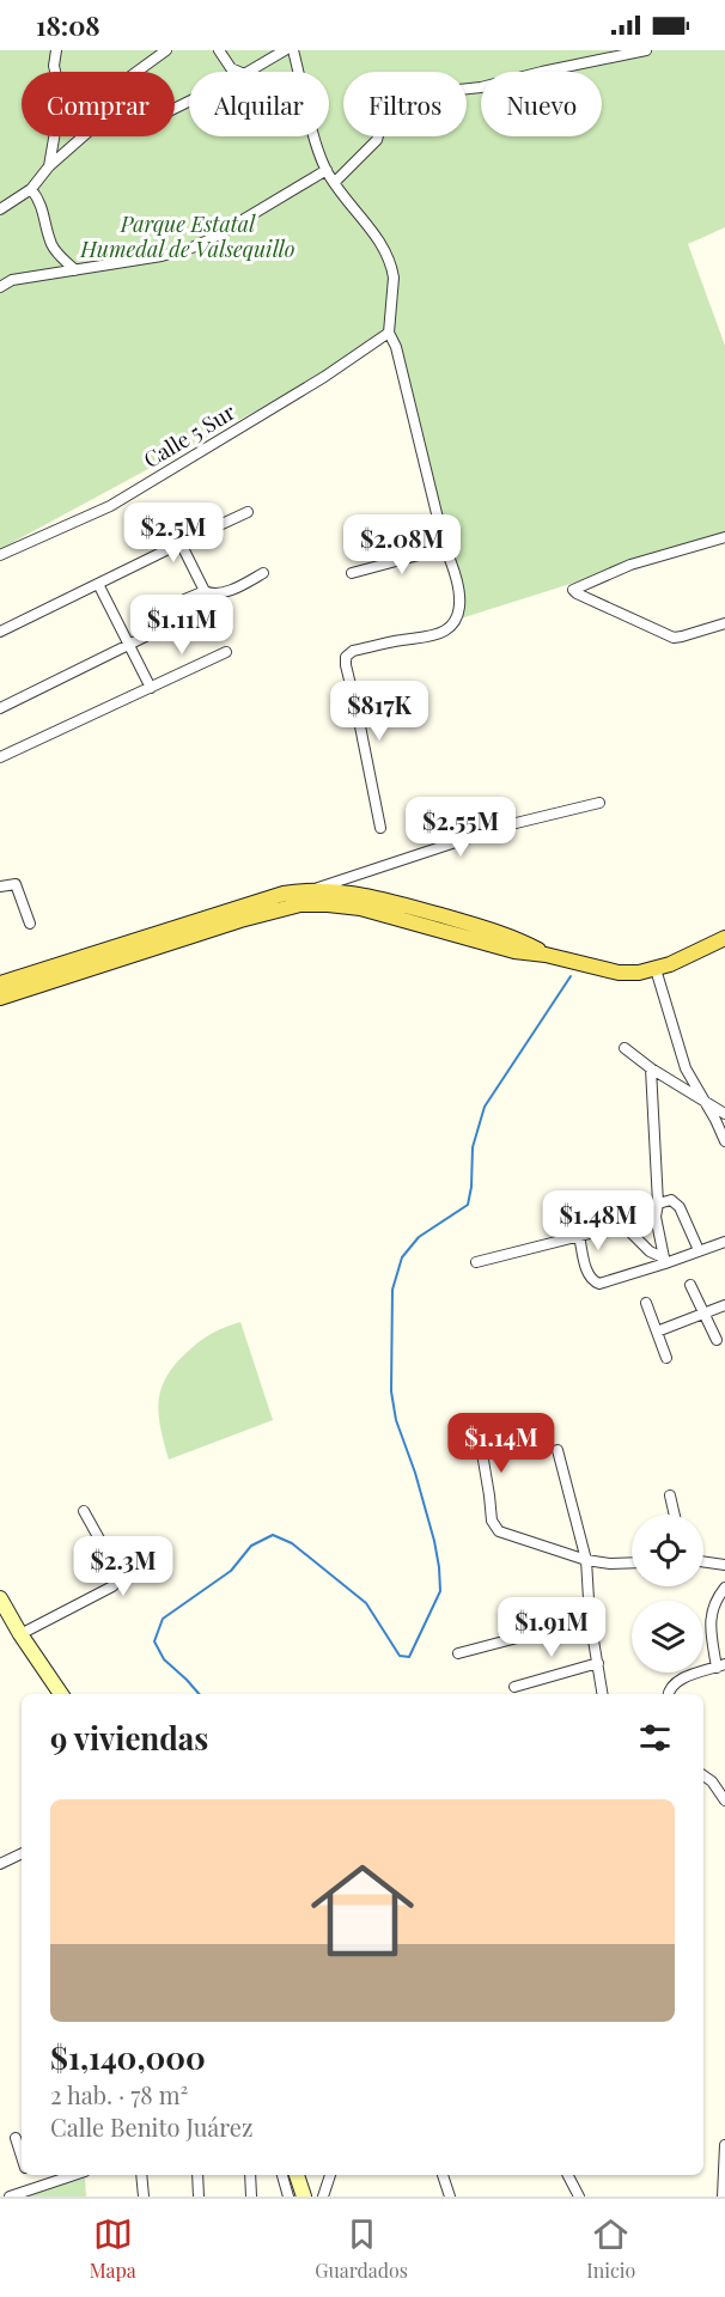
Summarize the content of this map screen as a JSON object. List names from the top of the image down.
{
  "streets": {
    "street": ["Calle 5 Sur"]
  },
  "parks": ["Parque Estatal Humedal de Valsequillo"],
  "page": {
    "status": "18:08",
    "chip": [
      "Comprar",
      "Alquilar",
      "Filtros",
      "Nuevo"
    ],
    "price": [
      "$2.5M",
      "$2.08M",
      "$1.11M",
      "$817K",
      "$2.55M",
      "$1.48M",
      "$1.14M",
      "$2.3M",
      "$1.91M"
    ],
    "heading": "9 viviendas",
    "list": [
      {
        "name": "$1,140,000",
        "note": "2 hab. · 78 m² · Calle Benito Juárez"
      }
    ],
    "tabs": ["Mapa", "Guardados", "Inicio"]
  }
}
